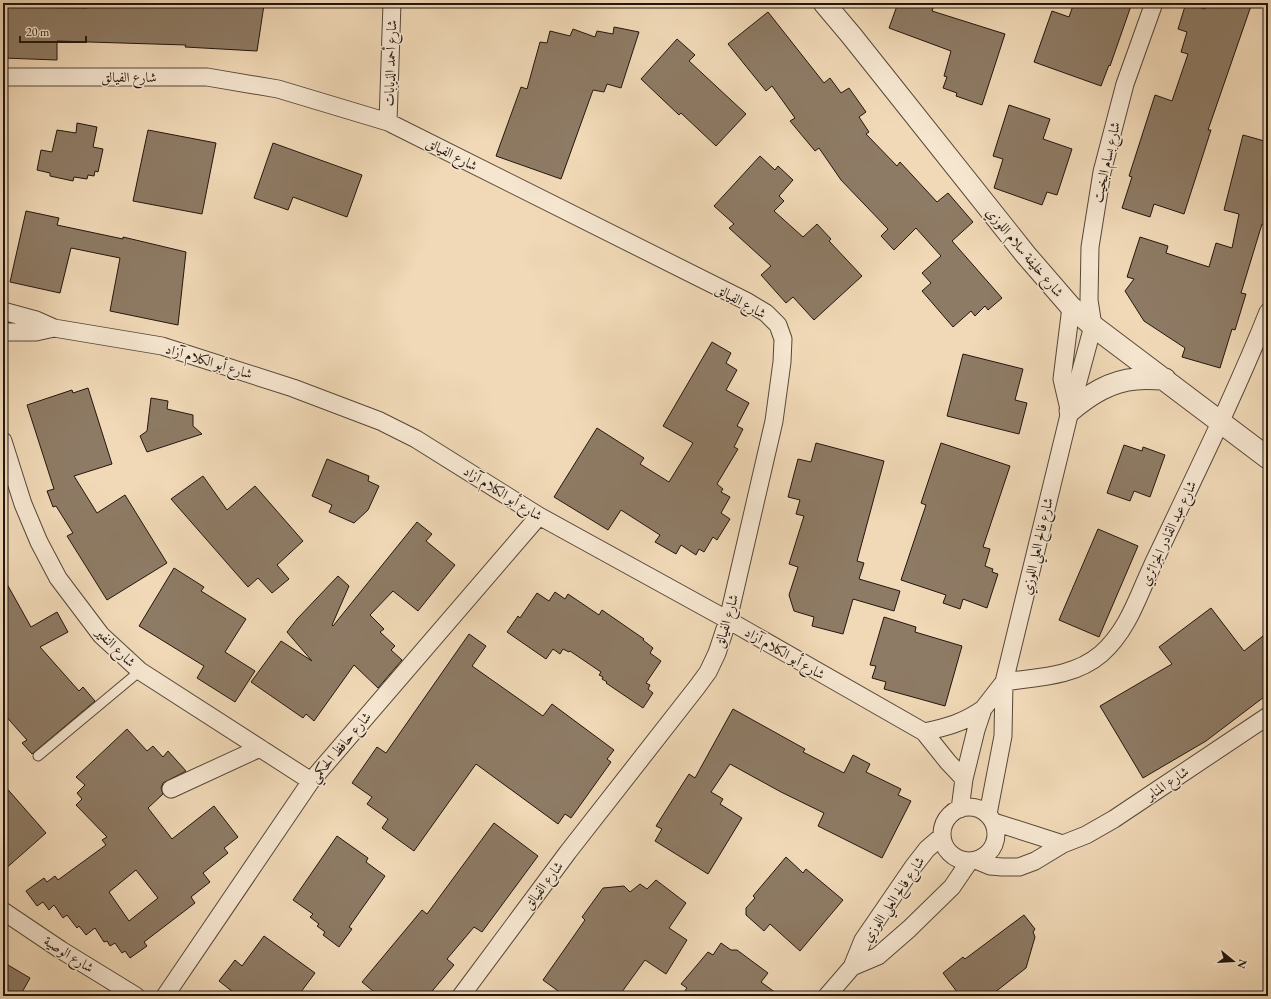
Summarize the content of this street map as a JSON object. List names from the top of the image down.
{
  "streets": {
    "street": [
      "شارع أحمد الذيابات",
      "شارع الفيالق",
      "شارع بسام البخيت",
      "شارع خليفة سلام اللوزي",
      "شارع أبو الكلام آزاد",
      "شارع عبد القادر الجزائري",
      "شارع فالح العلي اللوزي",
      "شارع النفير",
      "شارع حافظ الحكمي",
      "شارع المنابر",
      "شارع الوصية"
    ]
  },
  "crossings": [
    ["شارع أحمد الذيابات", "شارع الفيالق"],
    ["شارع الفيالق", "شارع أبو الكلام آزاد"],
    ["شارع بسام البخيت", "شارع خليفة سلام اللوزي"],
    ["شارع بسام البخيت", "شارع فالح العلي اللوزي"],
    ["شارع خليفة سلام اللوزي", "شارع عبد القادر الجزائري"],
    ["شارع خليفة سلام اللوزي", "شارع فالح العلي اللوزي"],
    ["شارع أبو الكلام آزاد", "شارع فالح العلي اللوزي"],
    ["شارع أبو الكلام آزاد", "شارع حافظ الحكمي"],
    ["شارع عبد القادر الجزائري", "شارع فالح العلي اللوزي"],
    ["شارع فالح العلي اللوزي", "شارع المنابر"],
    ["شارع النفير", "شارع حافظ الحكمي"]
  ],
  "scale_bar": "20 m",
  "north": "right"
}
